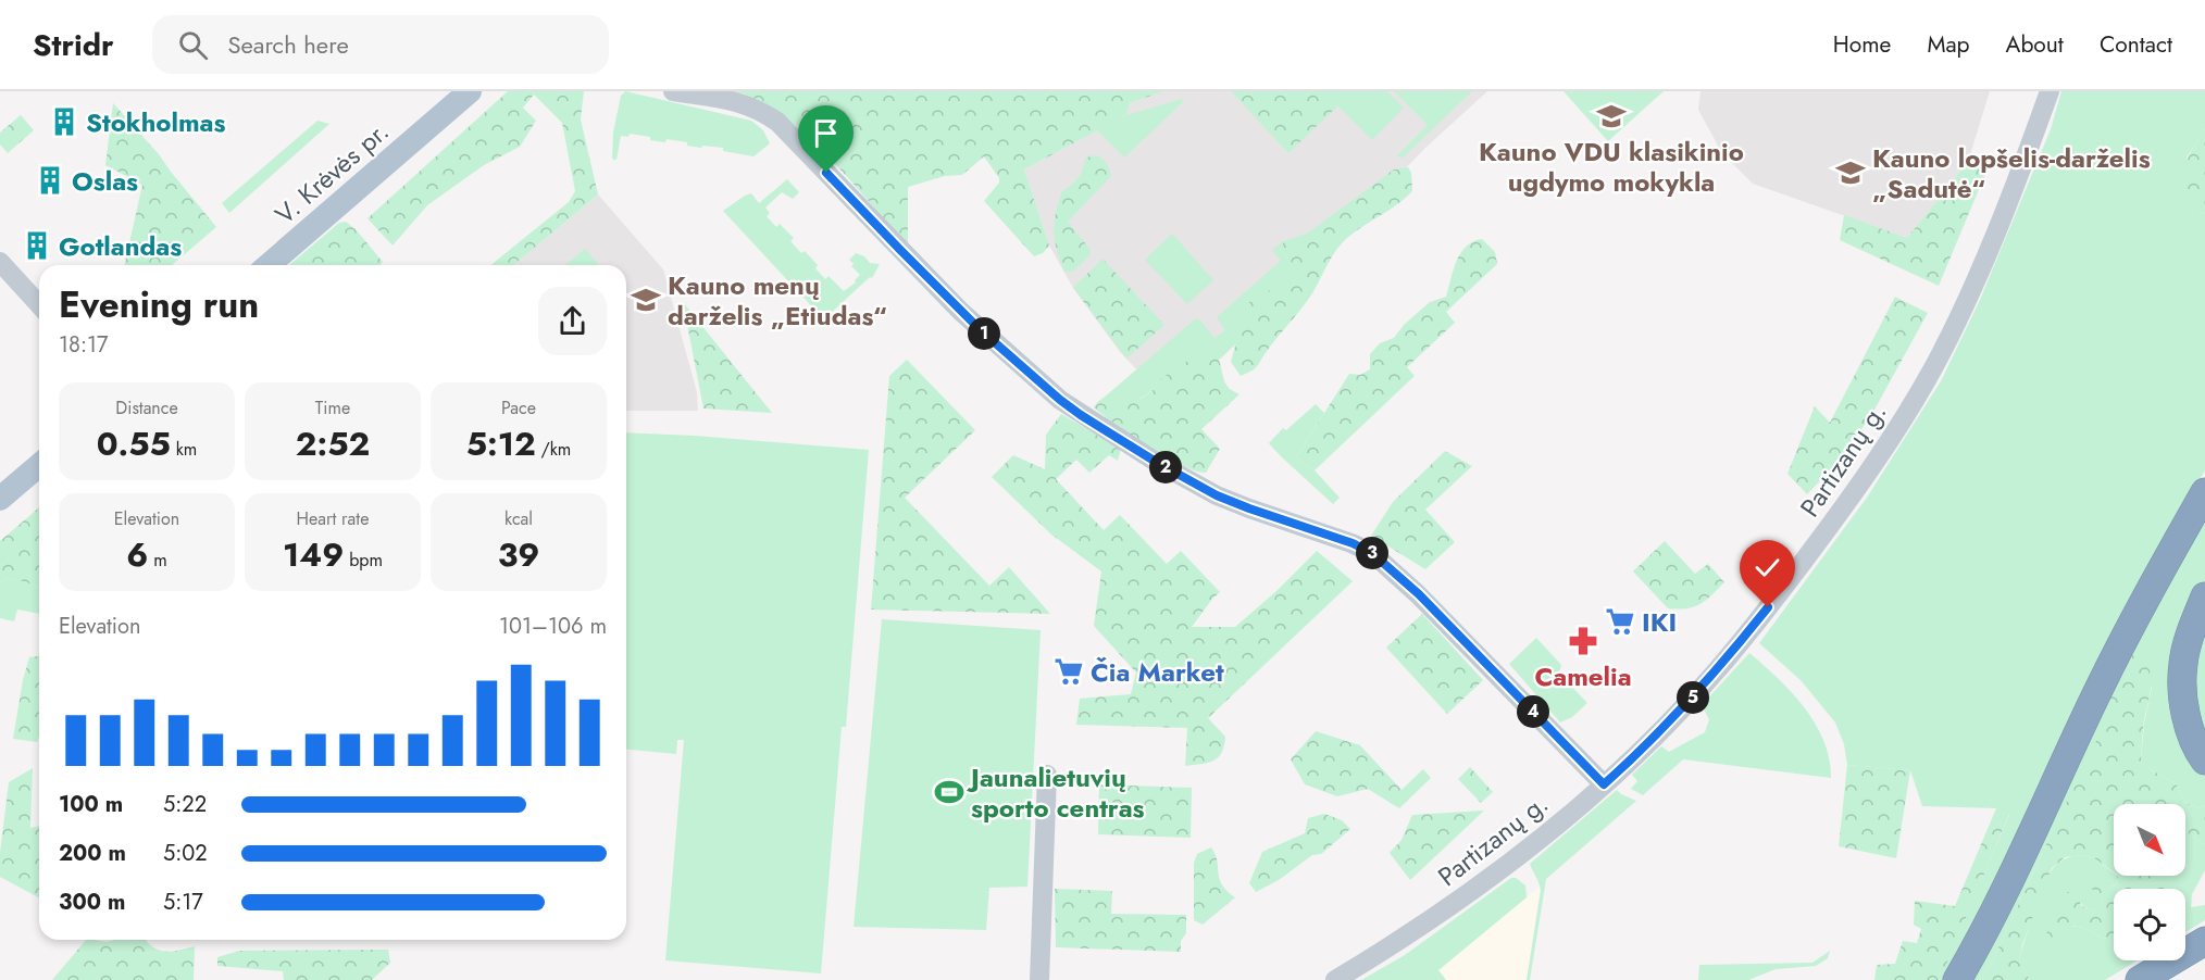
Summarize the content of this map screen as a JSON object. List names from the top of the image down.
{
  "streets": {
    "main road": ["V. Krėvės pr."],
    "street": ["Partizanų g."]
  },
  "places": {
    "school or university": ["Kauno VDU klasikinio ugdymo mokykla", "Kauno lopšelis-darželis „Sadutė“", "Kauno menų darželis „Etiudas“"],
    "building": ["Stokholmas", "Oslas", "Gotlandas"],
    "supermarket": ["IKI", "Čia Market"],
    "pharmacy": ["Camelia"],
    "sports": ["Jaunalietuvių sporto centras"]
  },
  "north": "bottom right",
  "page": {
    "header": "Stridr",
    "search": "Search here",
    "nav": [
      "Home",
      "Map",
      "About",
      "Contact"
    ],
    "heading": ["Evening run", "18:17"],
    "pins": [
      "1",
      "2",
      "3",
      "5",
      "4"
    ],
    "stats": [
      ["Distance", "0.55 km"],
      ["Time", "2:52"],
      ["Pace", "5:12 /km"],
      ["Elevation", "6 m"],
      ["Heart rate", "149 bpm"],
      ["kcal", "39"]
    ],
    "chart": ["Elevation", "101–106 m"],
    "list": [
      {
        "name": "100 m",
        "note": "5:22"
      },
      {
        "name": "200 m",
        "note": "5:02"
      },
      {
        "name": "300 m",
        "note": "5:17"
      }
    ]
  }
}
